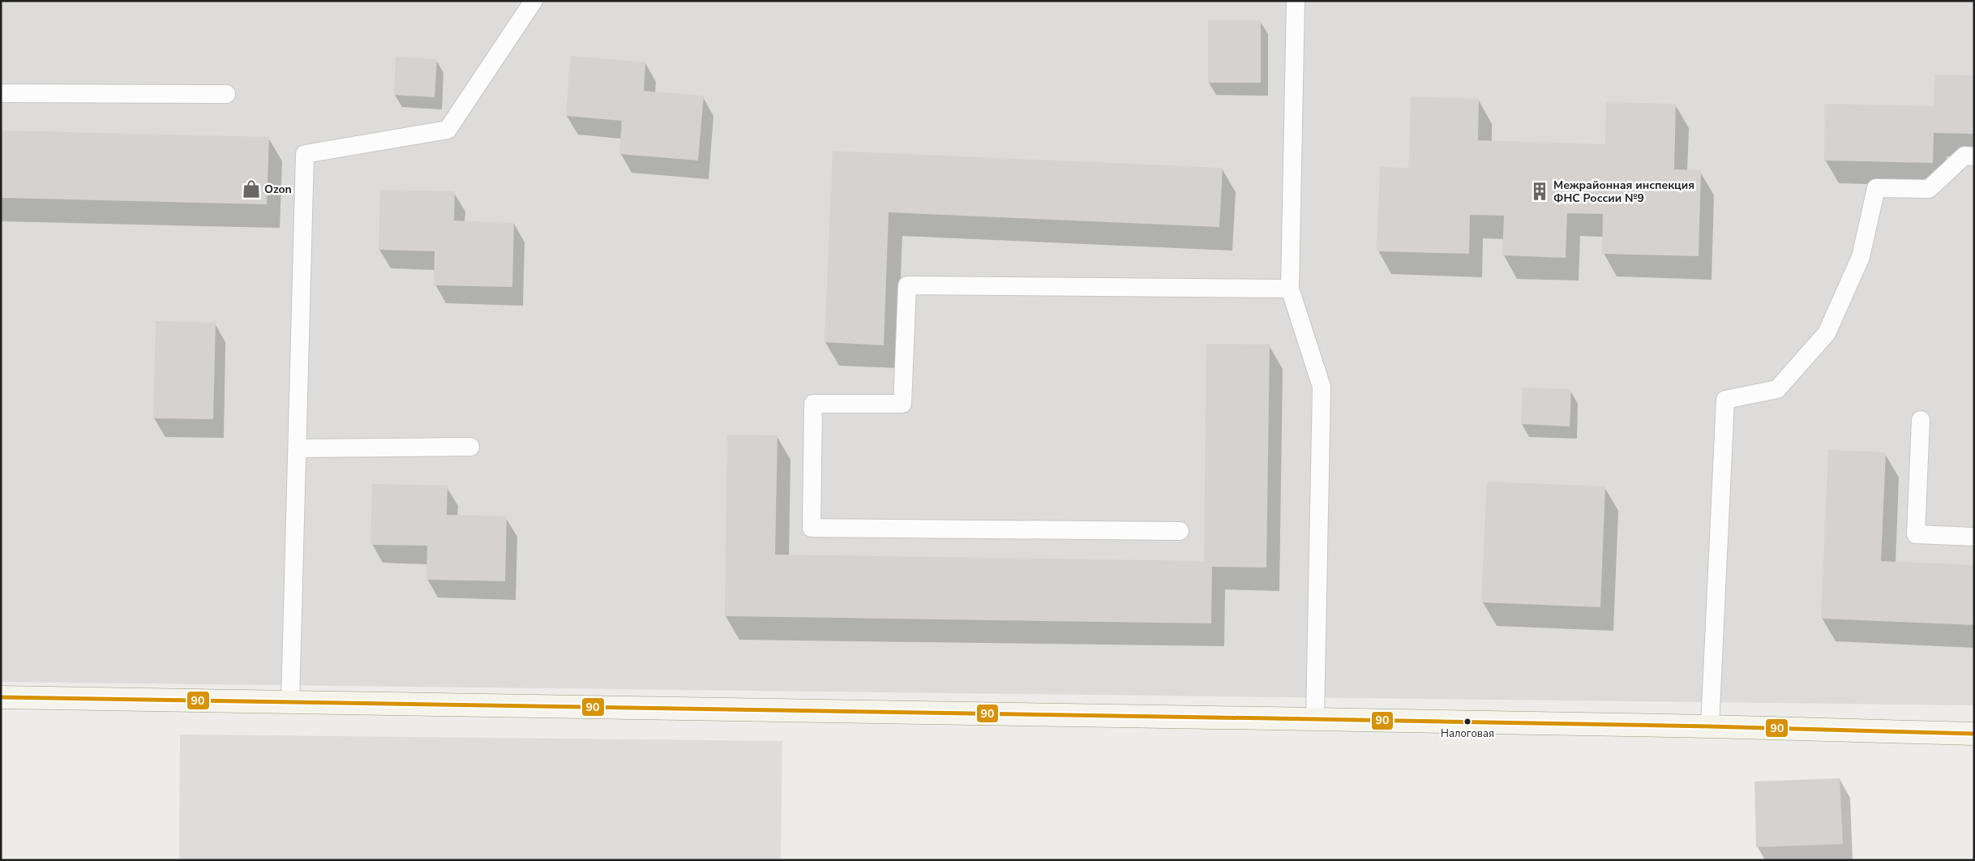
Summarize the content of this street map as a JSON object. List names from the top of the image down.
{
  "places": {
    "shop": ["Ozon"],
    "building": ["Межрайонная инспекция ФНС России №9"],
    "other": ["Налоговая"]
  },
  "lines": ["transit line 90"]
}
